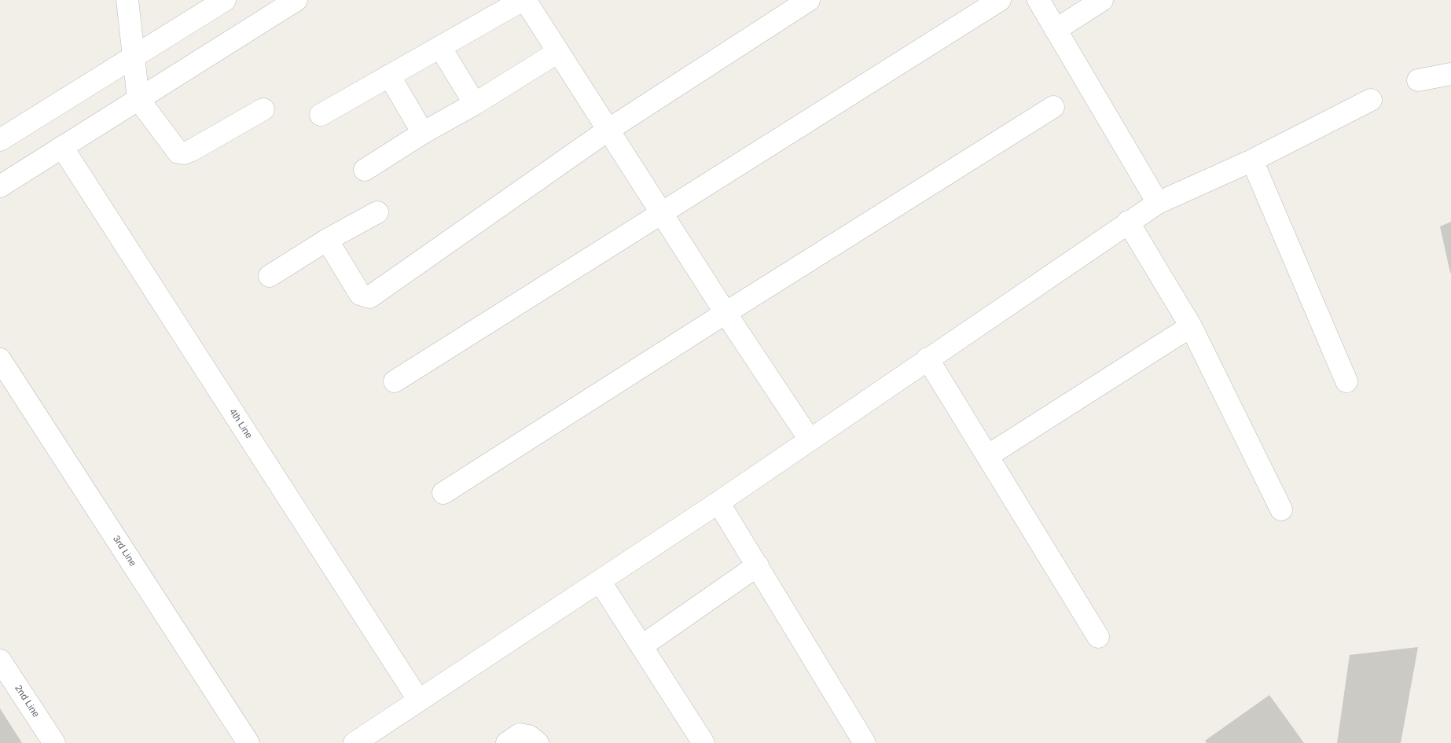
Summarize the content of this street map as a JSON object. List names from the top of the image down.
{
  "streets": {
    "street": ["4th Line", "3rd Line", "2nd Line"]
  }
}
